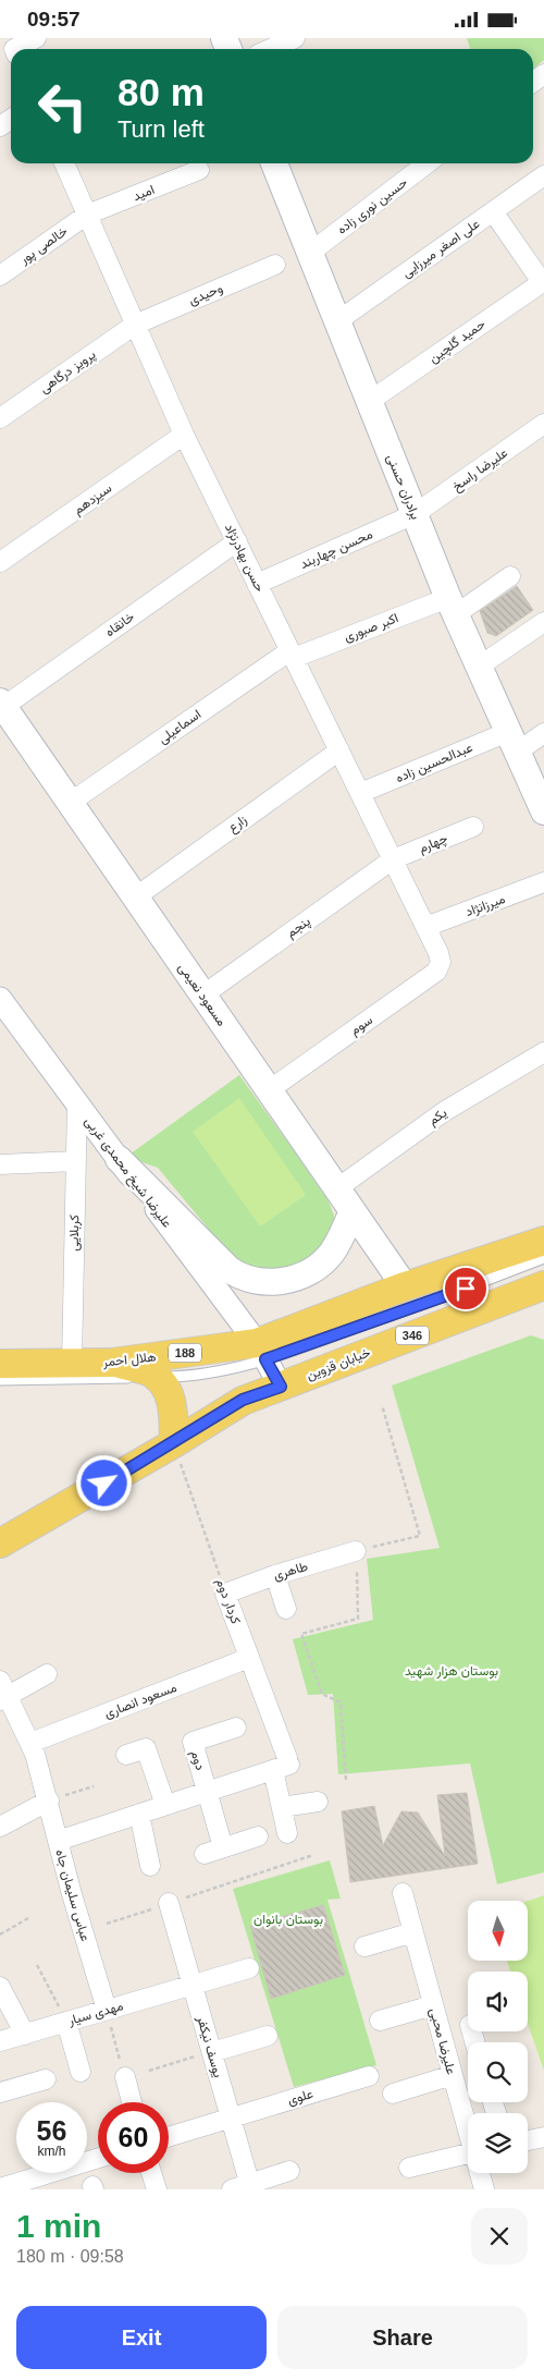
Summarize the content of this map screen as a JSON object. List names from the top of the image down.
{
  "streets": {
    "main road": [
      "برادران حسنی",
      "مسعود نعیمی",
      "346",
      "188",
      "هلال احمر",
      "خیابان قزوین"
    ],
    "street": [
      "امید",
      "حسین نوری زاده",
      "خالصی پور",
      "علی اصغر میرزایی",
      "وحیدی",
      "حمید گلچین",
      "پرویز درگاهی",
      "علیرضا راسخ",
      "سیزدهم",
      "محسن چهاربند",
      "حسن بهادرنژاد",
      "خانقاه",
      "اکبر صبوری",
      "اسماعیلی",
      "عبدالحسین زاده",
      "زارع",
      "چهارم",
      "ميرزانژاد",
      "پنجم",
      "سوم",
      "یکم",
      "علیرضا شیخ محمدی غربی",
      "کربلایی",
      "طاهری",
      "کردار دوم",
      "مسعود انصاری",
      "دوم",
      "عباس سلیمان جاه",
      "مهدی سیار",
      "علیرضا محبی",
      "یوسف نیکفر",
      "علوی"
    ]
  },
  "crossings": [
    ["امید", "خالصی پور"],
    ["امید", "حسن بهادرنژاد"],
    ["حسین نوری زاده", "برادران حسنی"],
    ["خالصی پور", "حسن بهادرنژاد"],
    ["علی اصغر میرزایی", "برادران حسنی"],
    ["وحیدی", "پرویز درگاهی"],
    ["وحیدی", "حسن بهادرنژاد"],
    ["حمید گلچین", "برادران حسنی"],
    ["پرویز درگاهی", "حسن بهادرنژاد"],
    ["علیرضا راسخ", "برادران حسنی"],
    ["علیرضا راسخ", "محسن چهاربند"],
    ["برادران حسنی", "محسن چهاربند"],
    ["برادران حسنی", "اکبر صبوری"],
    ["برادران حسنی", "عبدالحسین زاده"],
    ["سیزدهم", "حسن بهادرنژاد"],
    ["محسن چهاربند", "حسن بهادرنژاد"],
    ["حسن بهادرنژاد", "خانقاه"],
    ["حسن بهادرنژاد", "اکبر صبوری"],
    ["حسن بهادرنژاد", "اسماعیلی"],
    ["حسن بهادرنژاد", "عبدالحسین زاده"],
    ["حسن بهادرنژاد", "زارع"],
    ["حسن بهادرنژاد", "چهارم"],
    ["حسن بهادرنژاد", "ميرزانژاد"],
    ["حسن بهادرنژاد", "پنجم"],
    ["حسن بهادرنژاد", "سوم"],
    ["خانقاه", "مسعود نعیمی"],
    ["اکبر صبوری", "اسماعیلی"],
    ["اسماعیلی", "مسعود نعیمی"],
    ["زارع", "مسعود نعیمی"],
    ["چهارم", "پنجم"],
    ["پنجم", "مسعود نعیمی"],
    ["مسعود نعیمی", "سوم"],
    ["مسعود نعیمی", "یکم"],
    ["علیرضا شیخ محمدی غربی", "کربلایی"],
    ["علیرضا شیخ محمدی غربی", "هلال احمر"],
    ["علیرضا شیخ محمدی غربی", "خیابان قزوین"],
    ["کربلایی", "هلال احمر"],
    ["188", "هلال احمر"],
    ["188", "خیابان قزوین"],
    ["188", "کردار دوم"],
    ["خیابان قزوین", "کردار دوم"],
    ["طاهری", "کردار دوم"],
    ["کردار دوم", "مسعود انصاری"],
    ["مسعود انصاری", "عباس سلیمان جاه"],
    ["عباس سلیمان جاه", "مهدی سیار"],
    ["مهدی سیار", "یوسف نیکفر"],
    ["یوسف نیکفر", "علوی"]
  ],
  "parks": ["بوستان هزار شهید", "بوستان بانوان"],
  "north": "bottom",
  "page": {
    "status": "09:57",
    "turn": ["80 m", "Turn left"],
    "speed": "56 km/h",
    "limit": "60",
    "heading": ["1 min", "180 m · 09:58"],
    "buttons": ["Exit", "Share"]
  }
}
